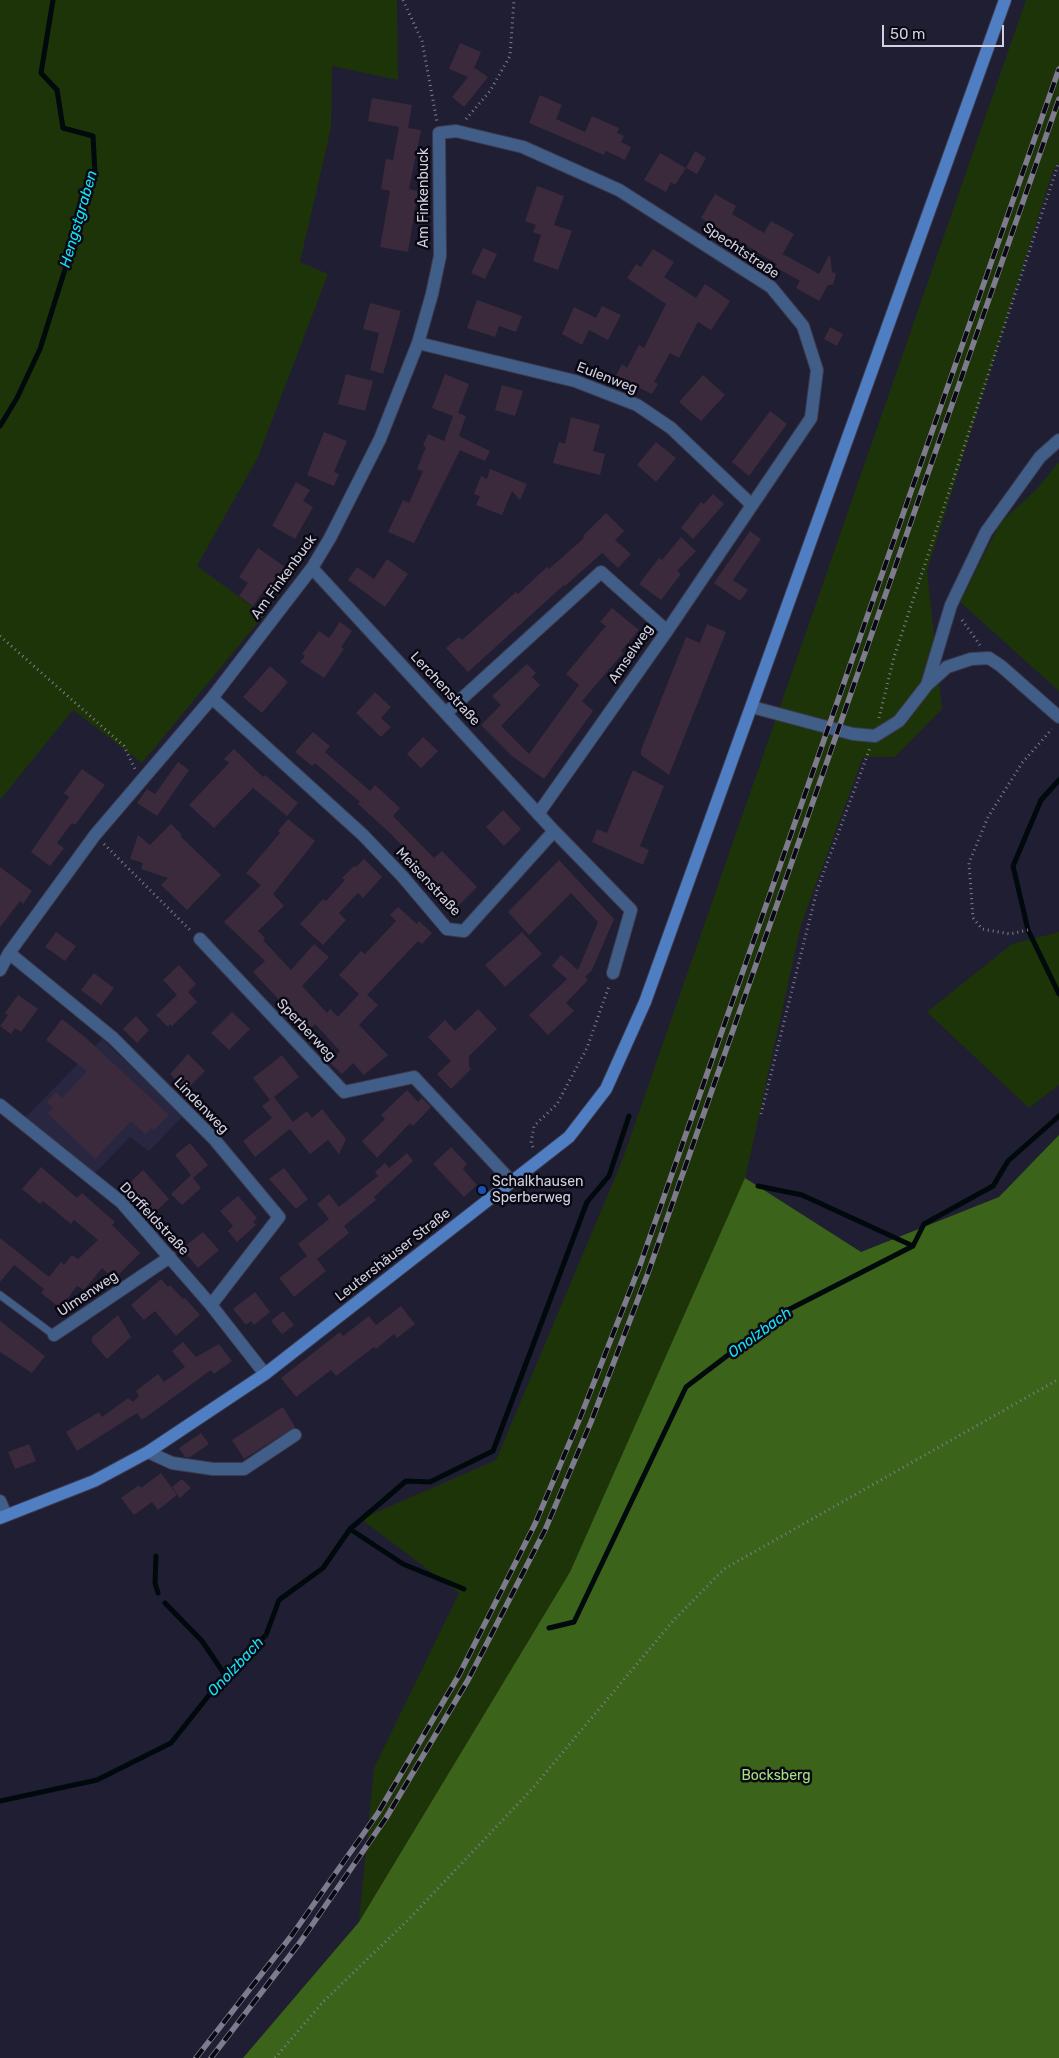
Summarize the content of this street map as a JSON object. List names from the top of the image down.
{
  "streets": {
    "main road": ["Leutershäuser Straße"],
    "street": [
      "Am Finkenbuck",
      "Spechtstraße",
      "Eulenweg",
      "Amselweg",
      "Lerchenstraße",
      "Meisenstraße",
      "Sperberweg",
      "Lindenweg",
      "Dorffeldstraße",
      "Ulmenweg"
    ]
  },
  "crossings": [
    ["Am Finkenbuck", "Spechtstraße"],
    ["Am Finkenbuck", "Eulenweg"],
    ["Am Finkenbuck", "Lerchenstraße"],
    ["Am Finkenbuck", "Meisenstraße"],
    ["Am Finkenbuck", "Lindenweg"],
    ["Spechtstraße", "Eulenweg"],
    ["Spechtstraße", "Amselweg"],
    ["Amselweg", "Lerchenstraße"],
    ["Lerchenstraße", "Meisenstraße"],
    ["Sperberweg", "Leutershäuser Straße"],
    ["Lindenweg", "Dorffeldstraße"],
    ["Dorffeldstraße", "Leutershäuser Straße"],
    ["Dorffeldstraße", "Ulmenweg"]
  ],
  "water": ["Hengstgraben", "Onolzbach"],
  "parks": ["Bocksberg"],
  "places": ["Schalkhausen Sperberweg"],
  "scale_bar": "50 m"
}
